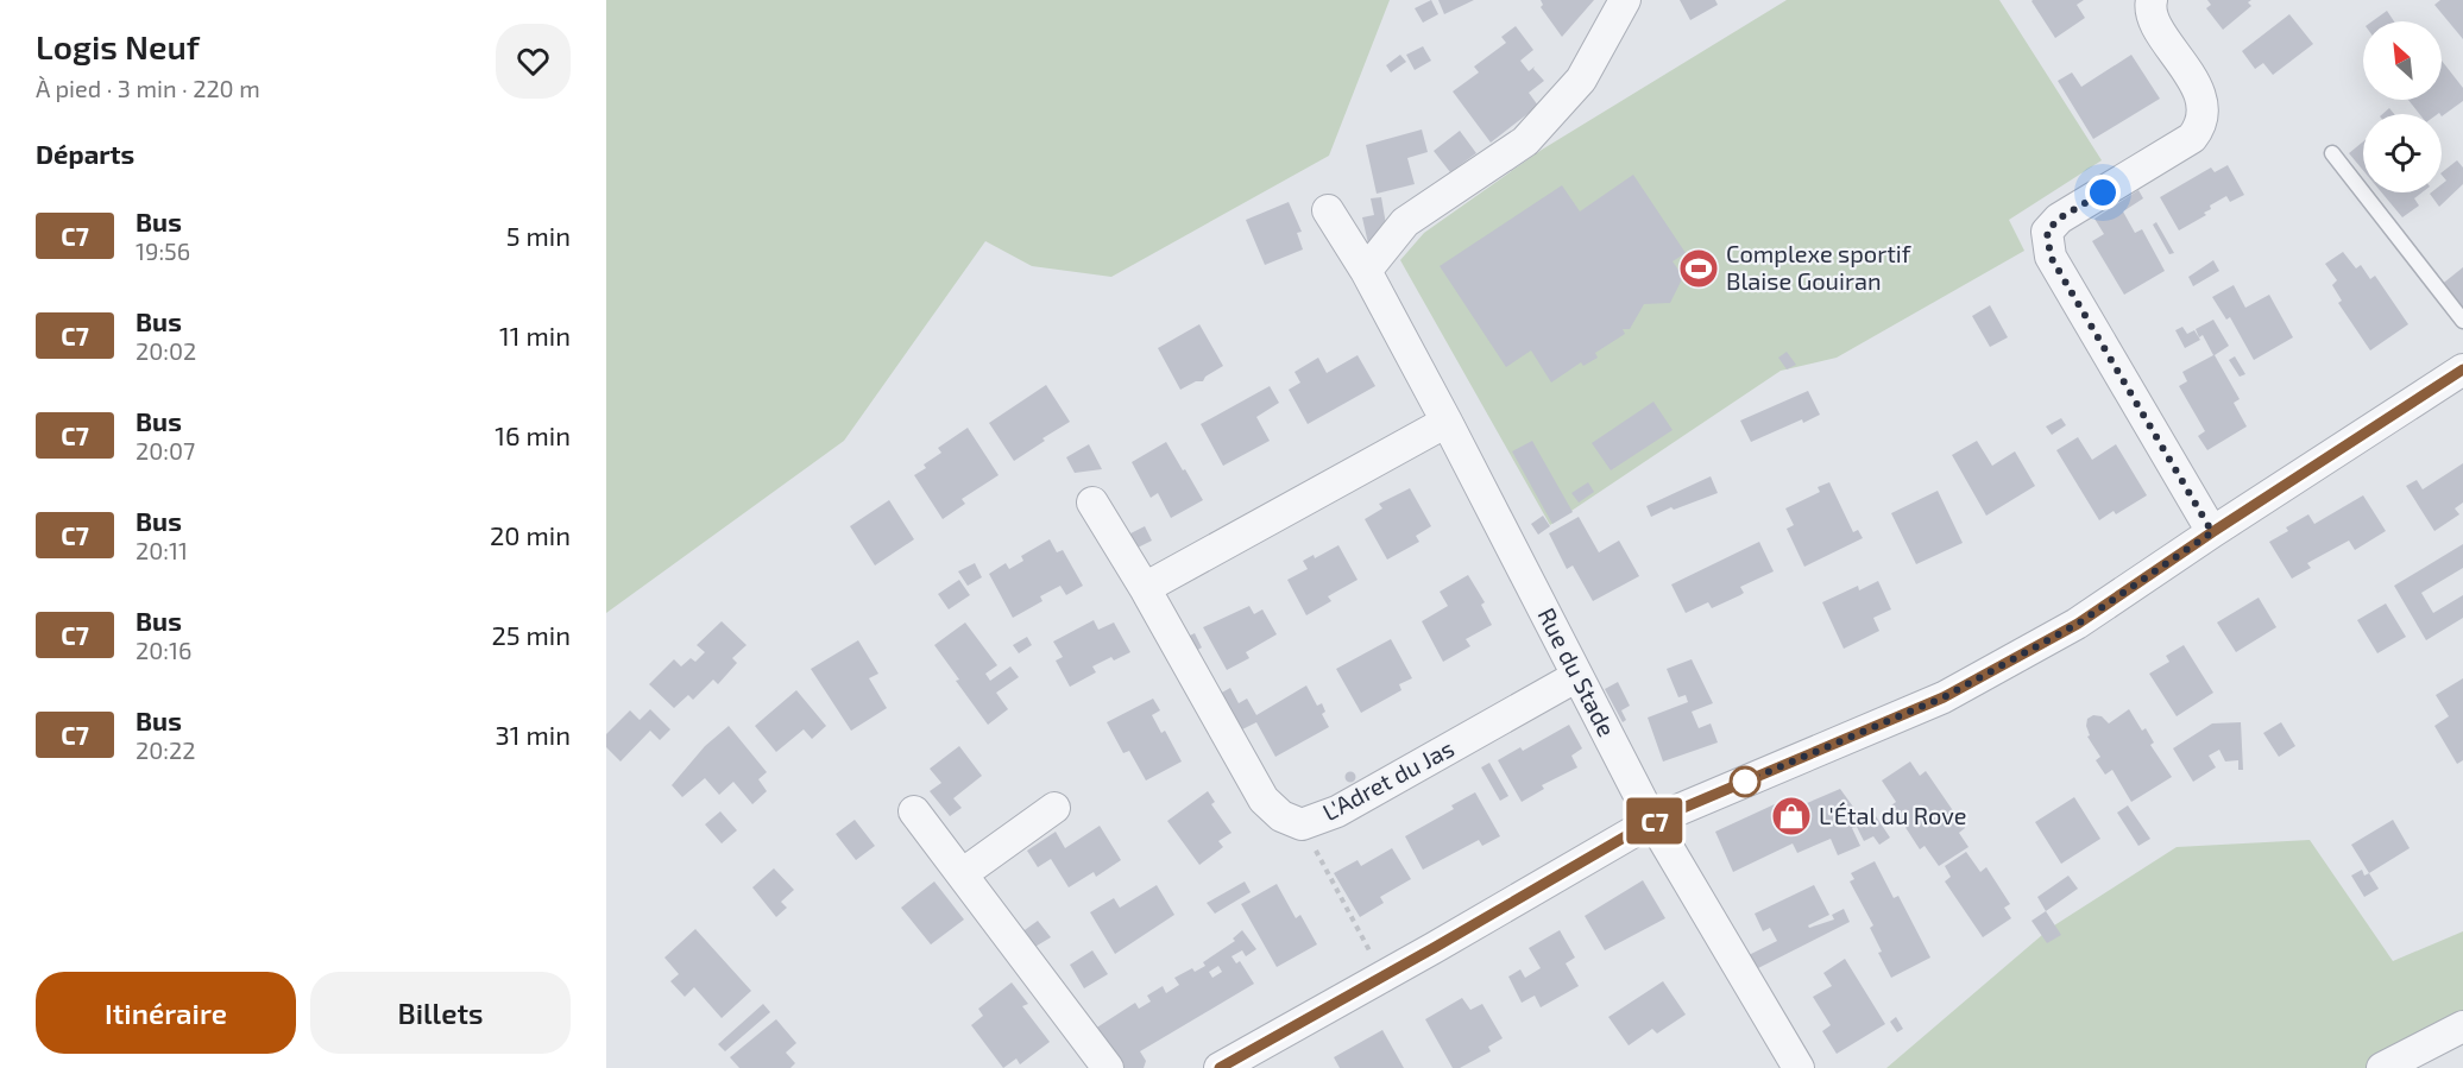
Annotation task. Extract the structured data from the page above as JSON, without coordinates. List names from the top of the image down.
{
  "streets": {
    "street": ["Rue du Stade", "L'Adret du Jas"]
  },
  "crossings": [
    ["Rue du Stade", "L'Adret du Jas"]
  ],
  "places": {
    "sports": ["Complexe sportif Blaise Gouiran"],
    "shop": ["L'Étal du Rove"]
  },
  "lines": ["bus line C7"],
  "north": "top left",
  "page": {
    "heading": [
      ["Logis Neuf", "À pied · 3 min · 220 m"],
      "Départs"
    ],
    "on_map": "C7",
    "list": [
      {
        "mark": "C7",
        "name": "Bus",
        "note": "19:56",
        "value": "5 min"
      },
      {
        "mark": "C7",
        "name": "Bus",
        "note": "20:02",
        "value": "11 min"
      },
      {
        "mark": "C7",
        "name": "Bus",
        "note": "20:07",
        "value": "16 min"
      },
      {
        "mark": "C7",
        "name": "Bus",
        "note": "20:11",
        "value": "20 min"
      },
      {
        "mark": "C7",
        "name": "Bus",
        "note": "20:16",
        "value": "25 min"
      },
      {
        "mark": "C7",
        "name": "Bus",
        "note": "20:22",
        "value": "31 min"
      }
    ],
    "buttons": ["Itinéraire", "Billets"]
  }
}
